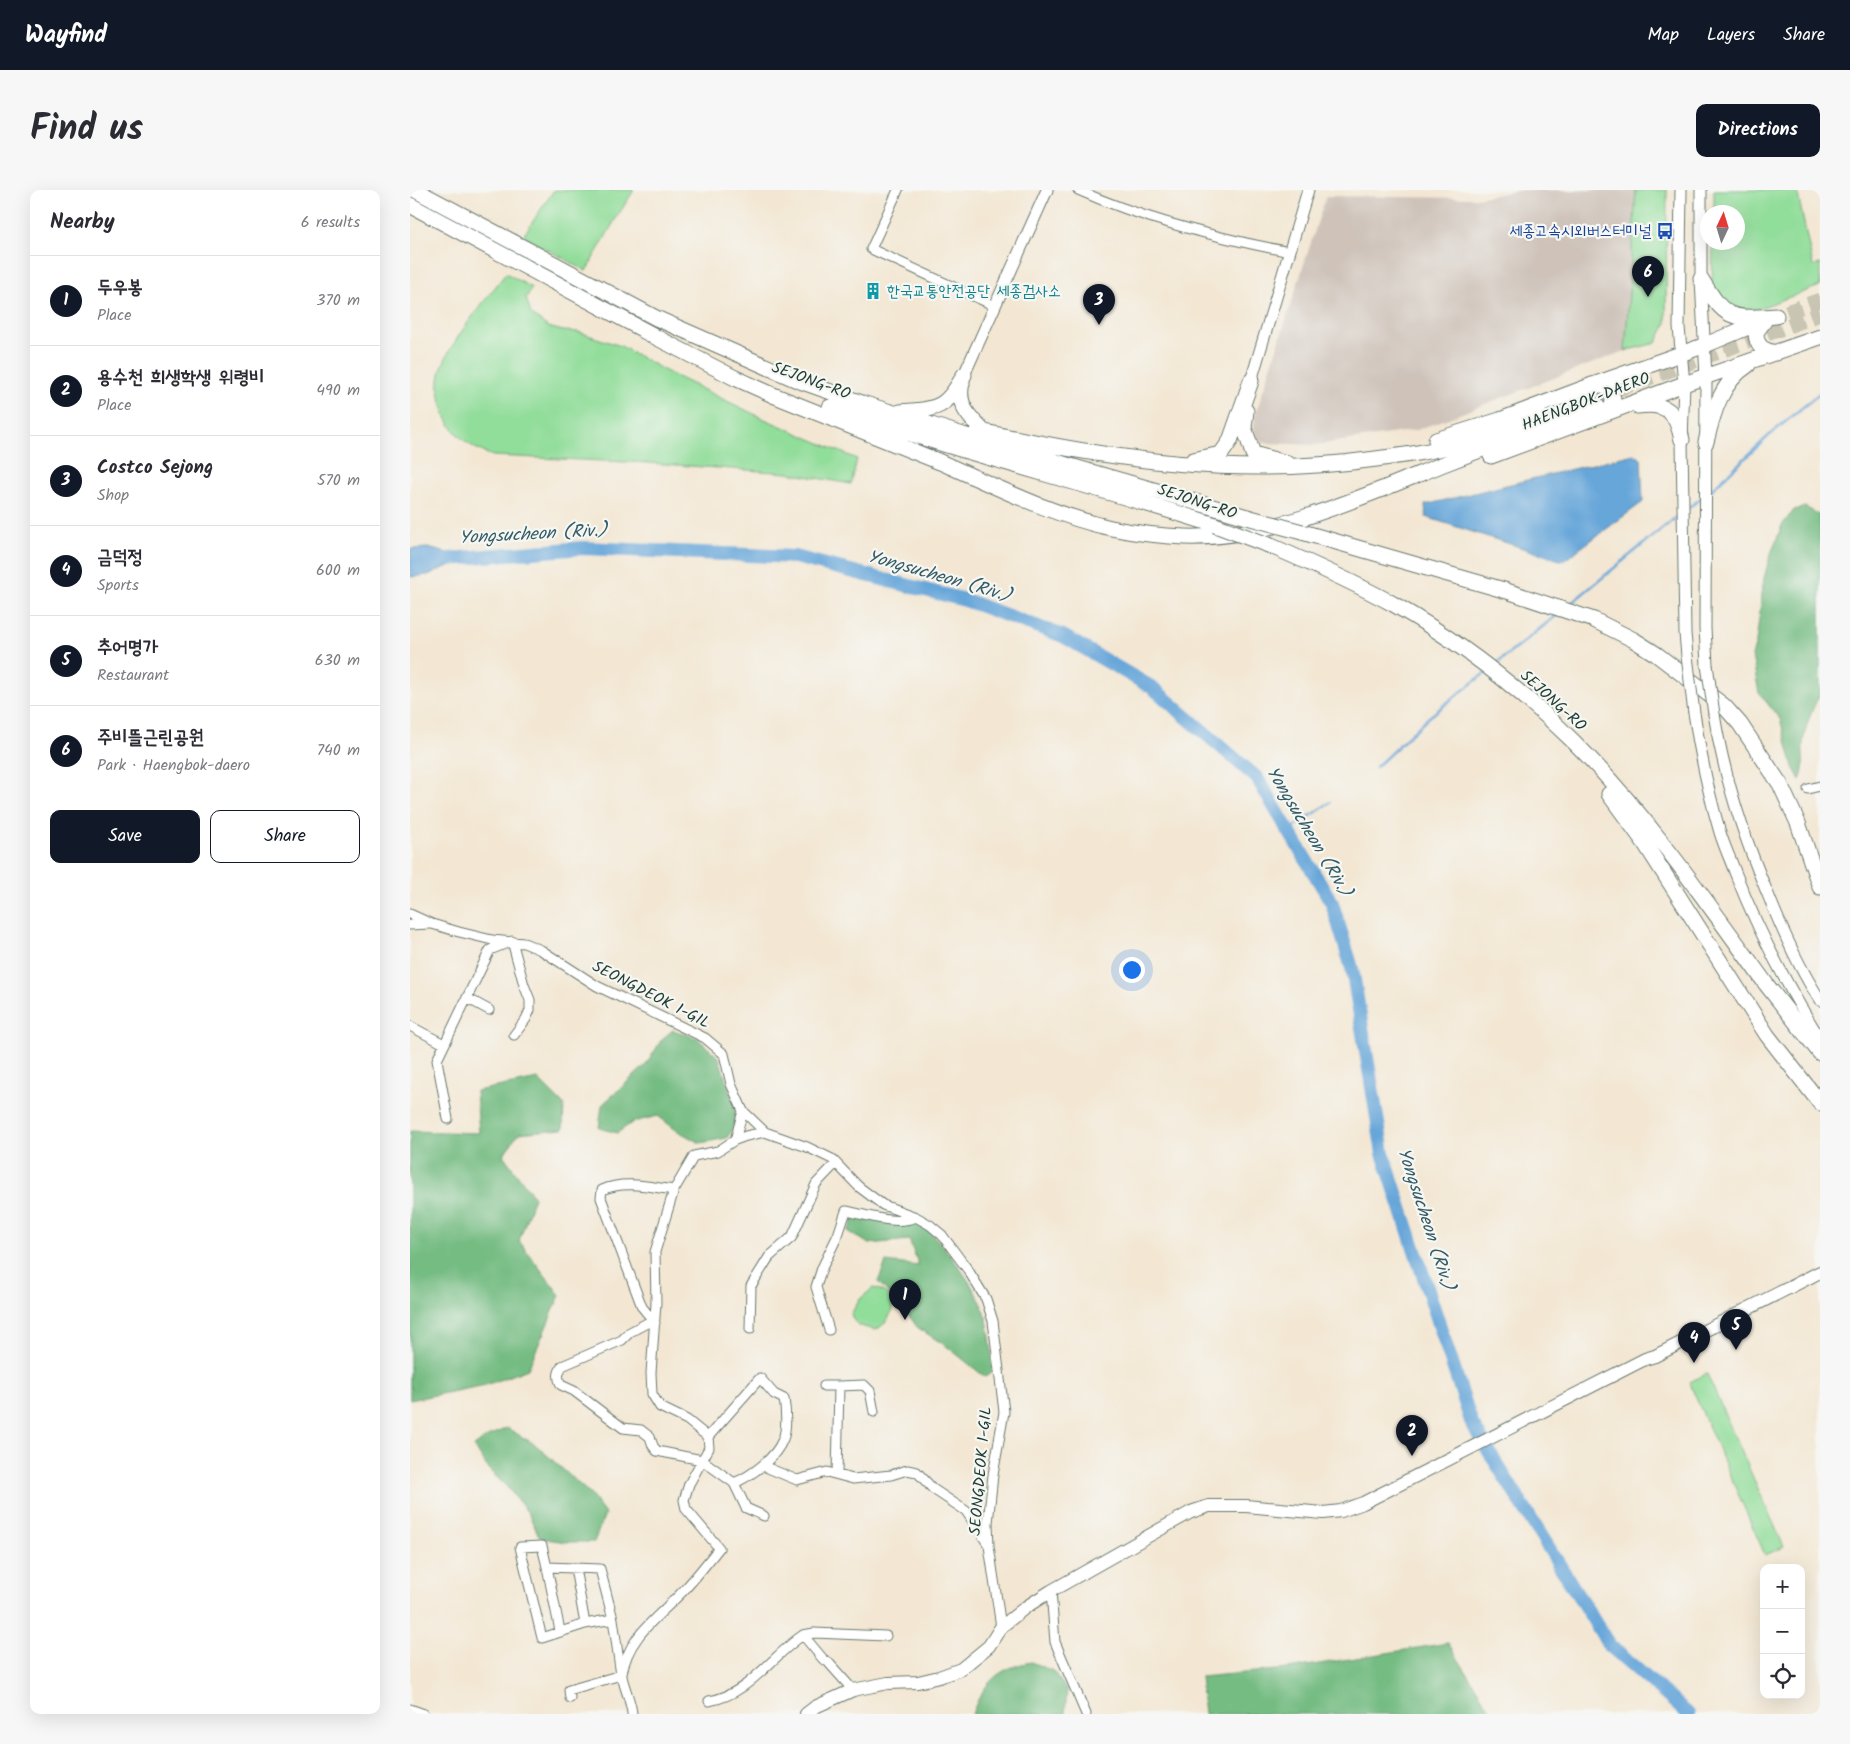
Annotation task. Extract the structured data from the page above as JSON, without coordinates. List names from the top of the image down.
{
  "streets": {
    "highway": ["SEJONG-RO", "HAENGBOK-DAERO"],
    "street": ["SEONGDEOK 1-GIL"]
  },
  "water": ["Yongsucheon (Riv.)"],
  "places": {
    "bus stop": ["세종고속시외버스터미널"],
    "building": ["한국교통안전공단 세종검사소"]
  },
  "north": "top",
  "page": {
    "header": "Wayfind",
    "nav": ["Map", "Layers", "Share"],
    "title": "Find us",
    "buttons": [
      "Directions",
      ["Save", "Share"]
    ],
    "heading": ["Nearby", "6 results"],
    "list": [
      {
        "mark": "1",
        "name": "두우봉",
        "note": "Place",
        "value": "370 m"
      },
      {
        "mark": "2",
        "name": "용수천 희생학생 위령비",
        "note": "Place",
        "value": "490 m"
      },
      {
        "mark": "3",
        "name": "Costco Sejong",
        "note": "Shop",
        "value": "570 m"
      },
      {
        "mark": "4",
        "name": "금덕정",
        "note": "Sports",
        "value": "600 m"
      },
      {
        "mark": "5",
        "name": "추어명가",
        "note": "Restaurant",
        "value": "630 m"
      },
      {
        "mark": "6",
        "name": "주비뜰근린공원",
        "note": "Park · Haengbok-daero",
        "value": "740 m"
      }
    ],
    "pins": [
      "6",
      "3",
      "1",
      "5",
      "4",
      "2"
    ],
    "map_buttons": ["+", "−"]
  }
}
